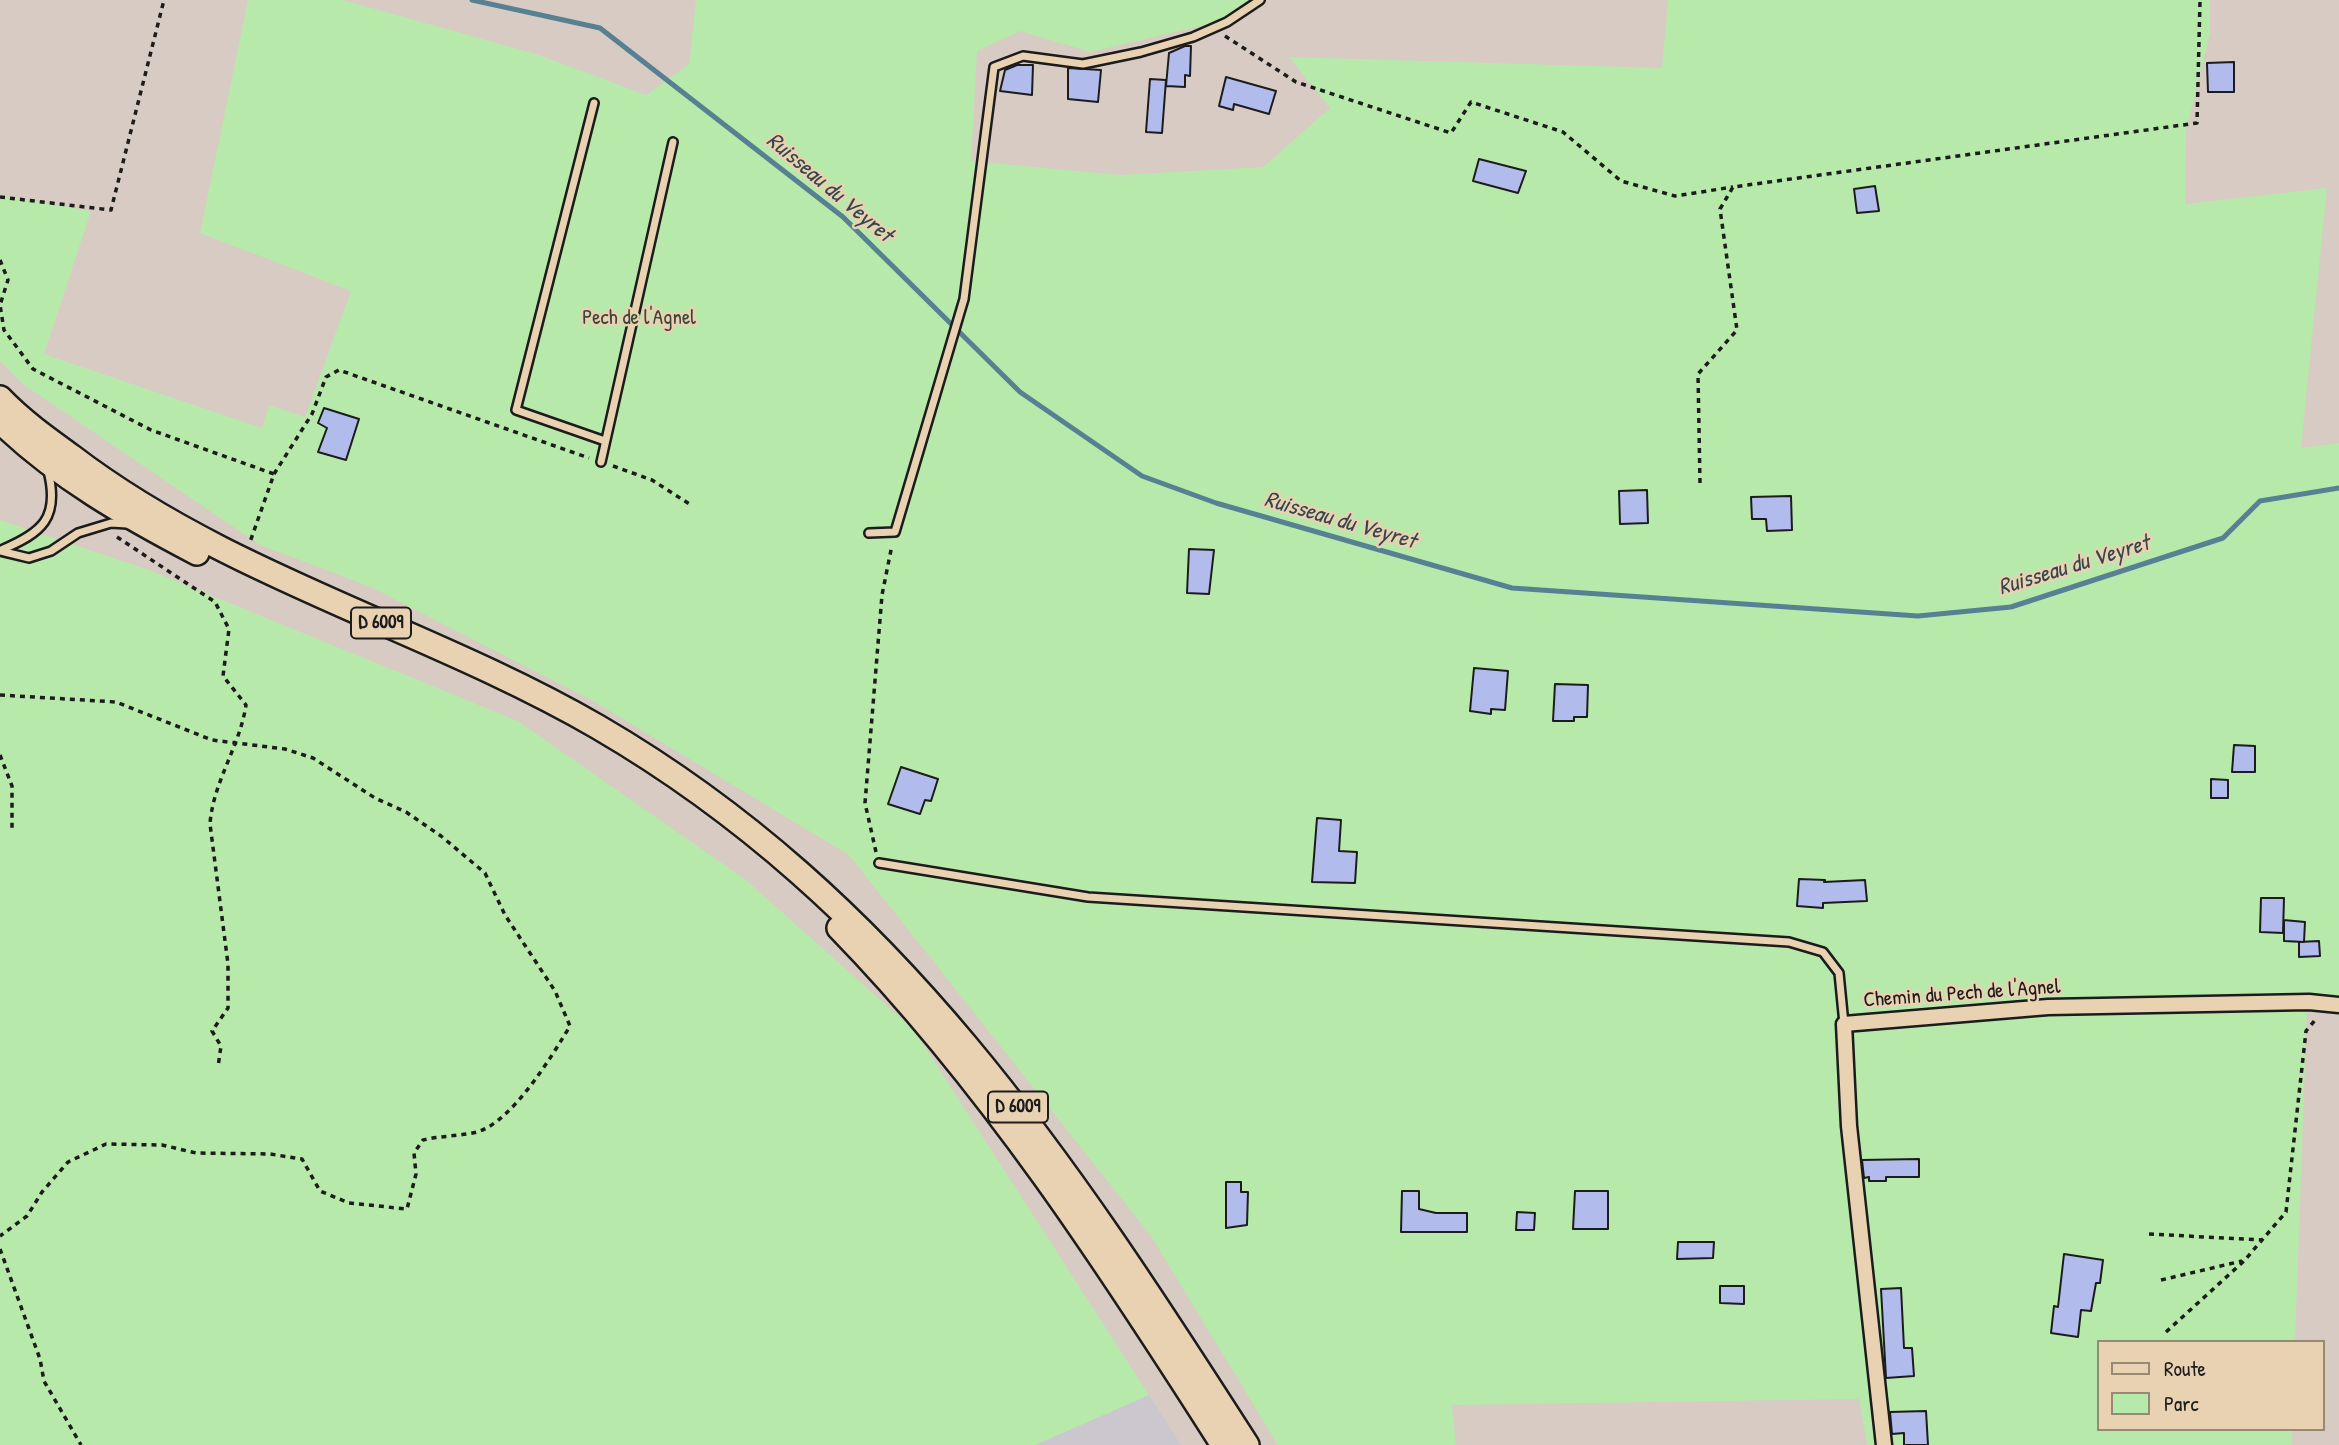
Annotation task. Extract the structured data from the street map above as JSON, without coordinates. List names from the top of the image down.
{
  "streets": {
    "main road": ["D 6009"],
    "street": ["Chemin du Pech de l'Agnel"]
  },
  "water": ["Ruisseau du Veyret"],
  "parks": ["Pech de l'Agnel"],
  "legend": ["Route", "Parc"]
}
